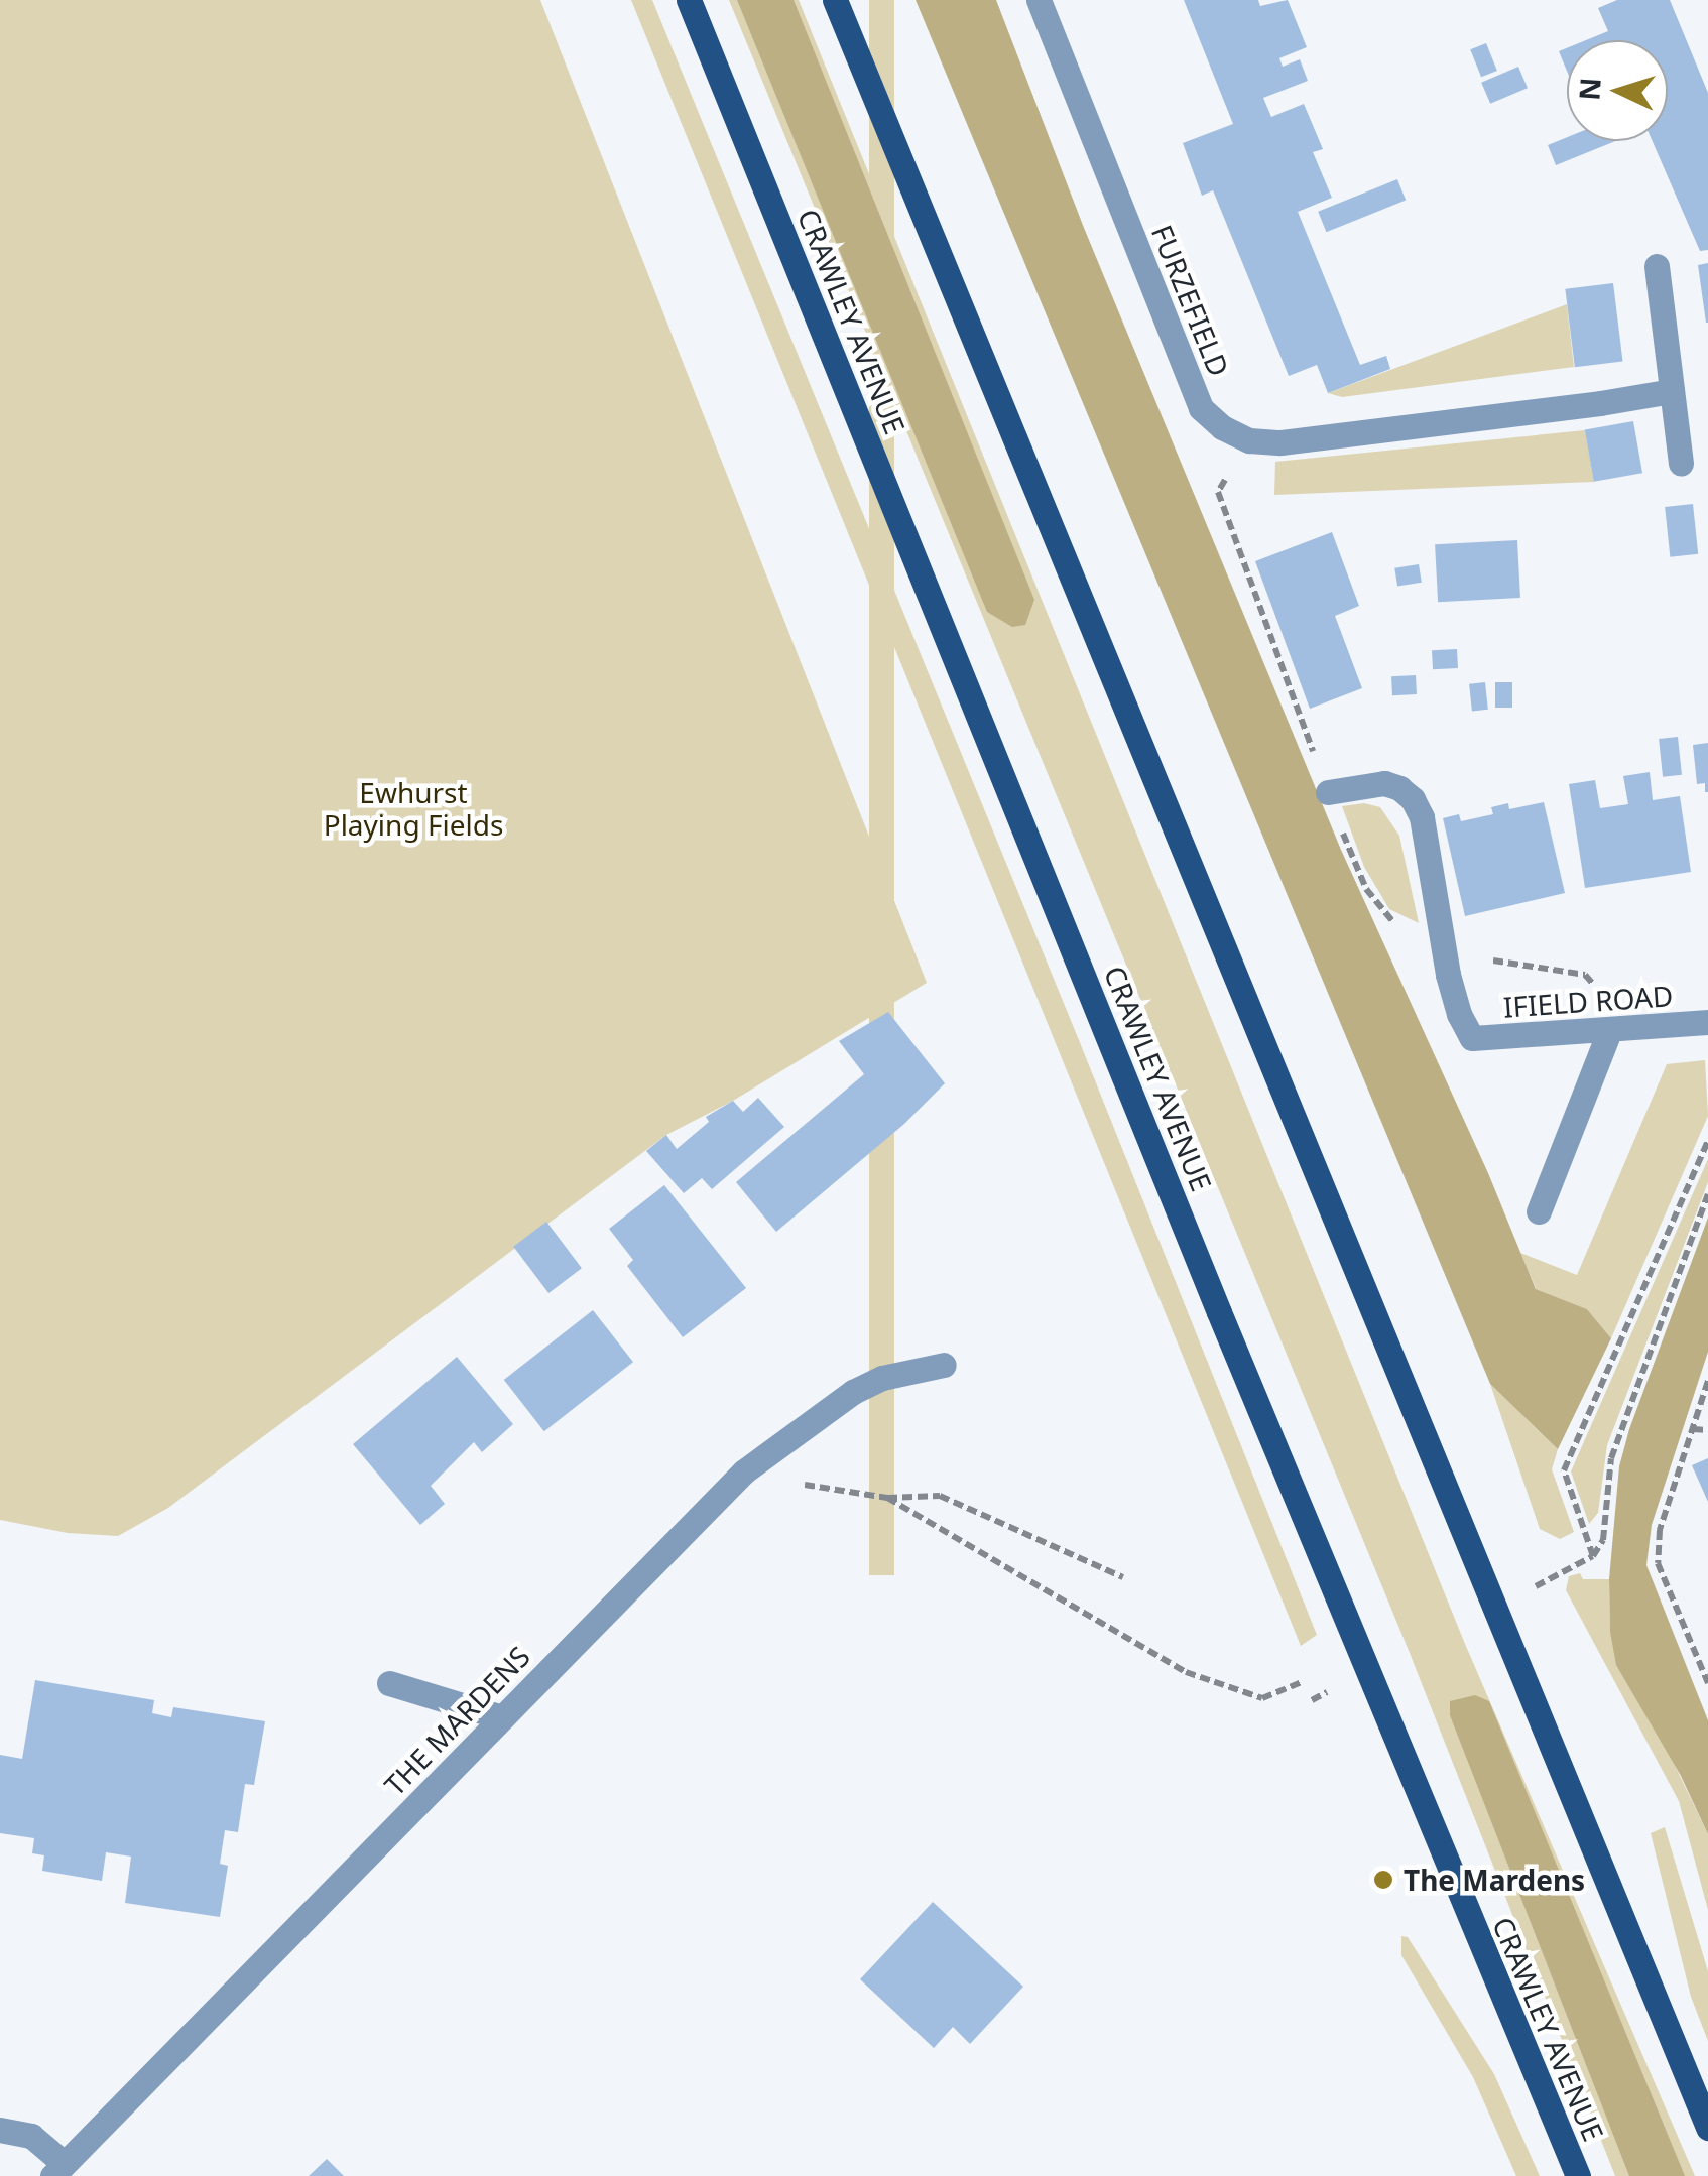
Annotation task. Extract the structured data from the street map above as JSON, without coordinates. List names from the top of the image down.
{
  "streets": {
    "main road": ["CRAWLEY AVENUE"],
    "street": ["FURZEFIELD", "IFIELD ROAD", "THE MARDENS"]
  },
  "parks": ["Ewhurst Playing Fields"],
  "places": ["The Mardens"],
  "north": "left"
}
